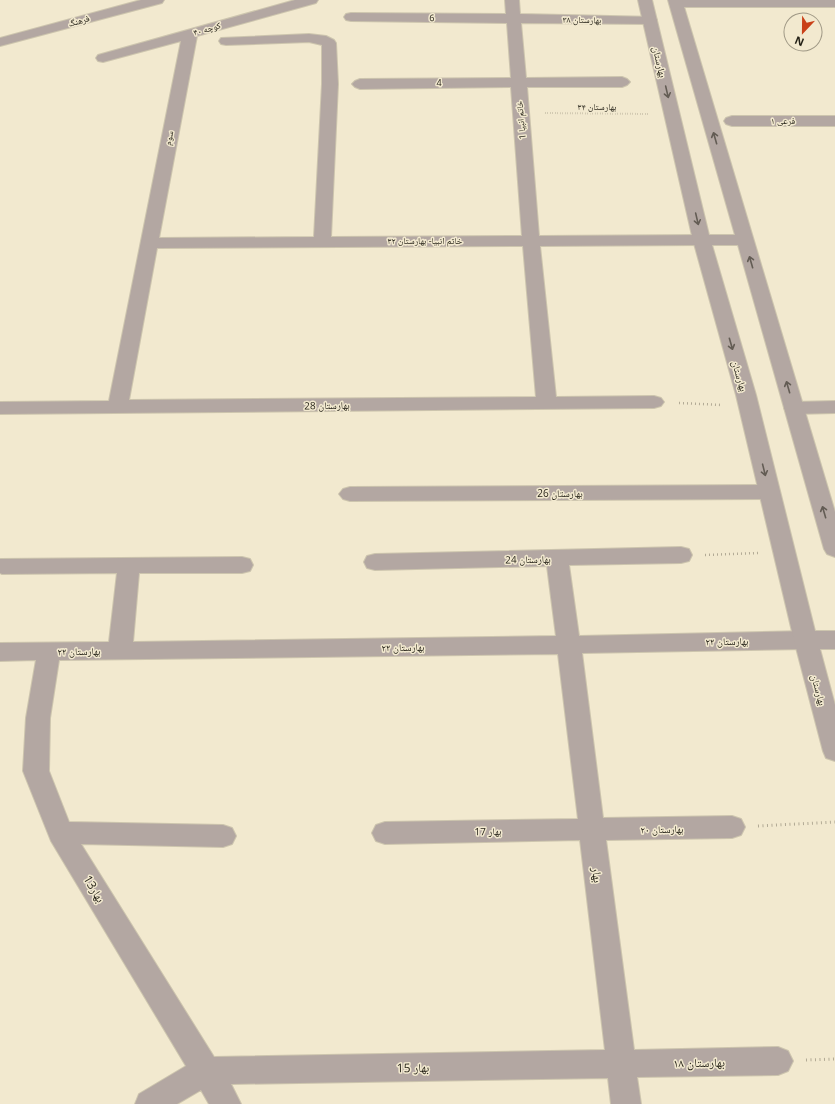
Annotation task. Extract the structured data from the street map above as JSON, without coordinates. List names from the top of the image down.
{
  "streets": {
    "street": [
      "6",
      "بهارستان ۳۸",
      "فرهنگ",
      "کوچه ۴۰",
      "بهارستان",
      "4",
      "خاتم انبیا 1",
      "فرعی ۱",
      "سوم",
      "خاتم انبیا- بهارستان ۳۲",
      "بهارستان 28",
      "بهارستان 26",
      "بهارستان 24",
      "بهارستان ۲۲",
      "بهارستان ۲۰",
      "بهار 17",
      "بهار",
      "بهار13",
      "بهارستان ۱۸",
      "بهار 15"
    ],
    "path": ["بهارستان ۳۴"]
  },
  "crossings": [
    ["6", "بهارستان ۳۸"],
    ["6", "خاتم انبیا 1"],
    ["بهارستان ۳۸", "بهارستان"],
    ["بهارستان ۳۸", "خاتم انبیا 1"],
    ["کوچه ۴۰", "سوم"],
    ["بهارستان", "بهارستان ۳۴"],
    ["بهارستان", "خاتم انبیا- بهارستان ۳۲"],
    ["بهارستان", "بهارستان 26"],
    ["بهارستان", "بهارستان ۲۲"],
    ["4", "خاتم انبیا 1"],
    ["بهارستان ۳۴", "خاتم انبیا 1"],
    ["خاتم انبیا 1", "خاتم انبیا- بهارستان ۳۲"],
    ["خاتم انبیا 1", "بهارستان 28"],
    ["سوم", "خاتم انبیا- بهارستان ۳۲"],
    ["سوم", "بهارستان 28"],
    ["بهارستان 24", "بهار"],
    ["بهارستان ۲۲", "بهار"],
    ["بهارستان ۲۲", "بهار13"],
    ["بهارستان ۲۰", "بهار 17"],
    ["بهارستان ۲۰", "بهار"],
    ["بهار 17", "بهار"],
    ["بهار", "بهارستان ۱۸"],
    ["بهار", "بهار 15"],
    ["بهار13", "بهار 15"],
    ["بهارستان ۱۸", "بهار 15"]
  ],
  "north": "bottom"
}
